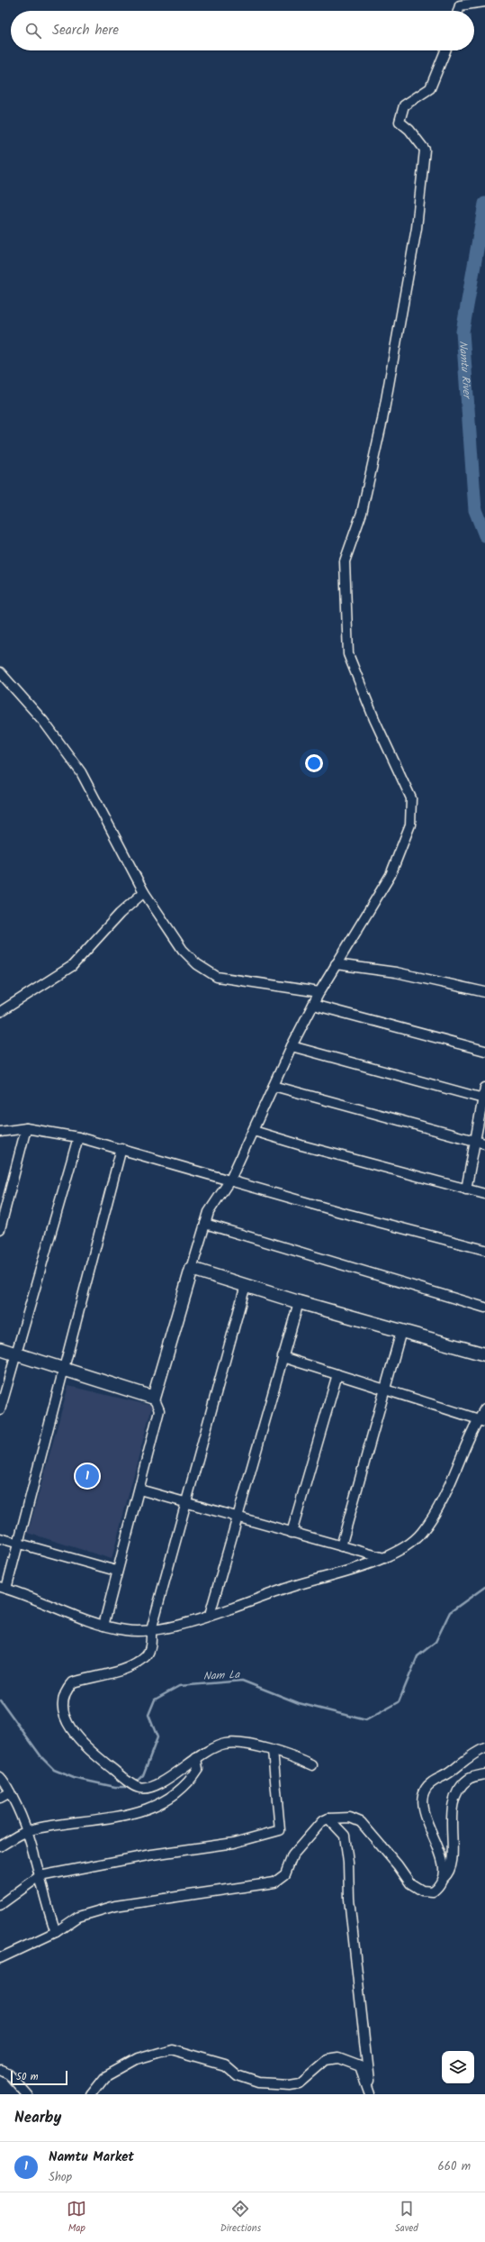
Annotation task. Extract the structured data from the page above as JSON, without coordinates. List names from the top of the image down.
{
  "water": ["Namtu River", "Nam La"],
  "scale_bar": "50 m",
  "page": {
    "search": "Search here",
    "pins": "1",
    "scale": "50 m",
    "heading": "Nearby",
    "list": [
      {
        "mark": "1",
        "name": "Namtu Market",
        "note": "Shop",
        "value": "660 m"
      }
    ],
    "nav": ["Map", "Directions", "Saved"]
  }
}
